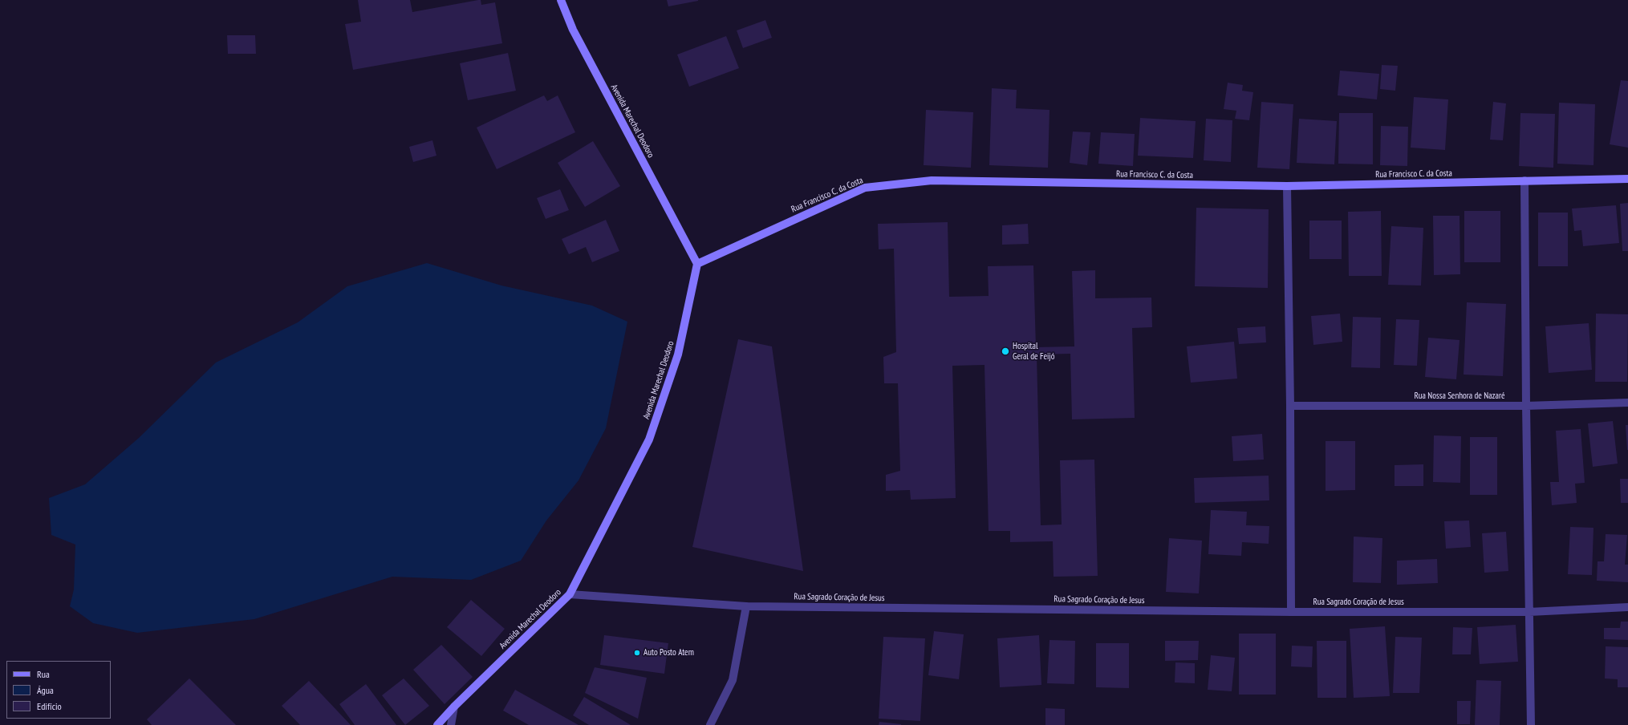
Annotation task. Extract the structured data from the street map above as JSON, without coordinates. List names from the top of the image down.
{
  "streets": {
    "street": [
      "Avenida Marechal Deodoro",
      "Rua Francisco C. da Costa",
      "Rua Nossa Senhora de Nazaré",
      "Rua Sagrado Coração de Jesus"
    ]
  },
  "crossings": [
    ["Avenida Marechal Deodoro", "Rua Francisco C. da Costa"],
    ["Avenida Marechal Deodoro", "Rua Sagrado Coração de Jesus"]
  ],
  "places": ["Hospital Geral de Feijó", "Auto Posto Atem"],
  "legend": ["Rua", "Água", "Edifício"]
}
